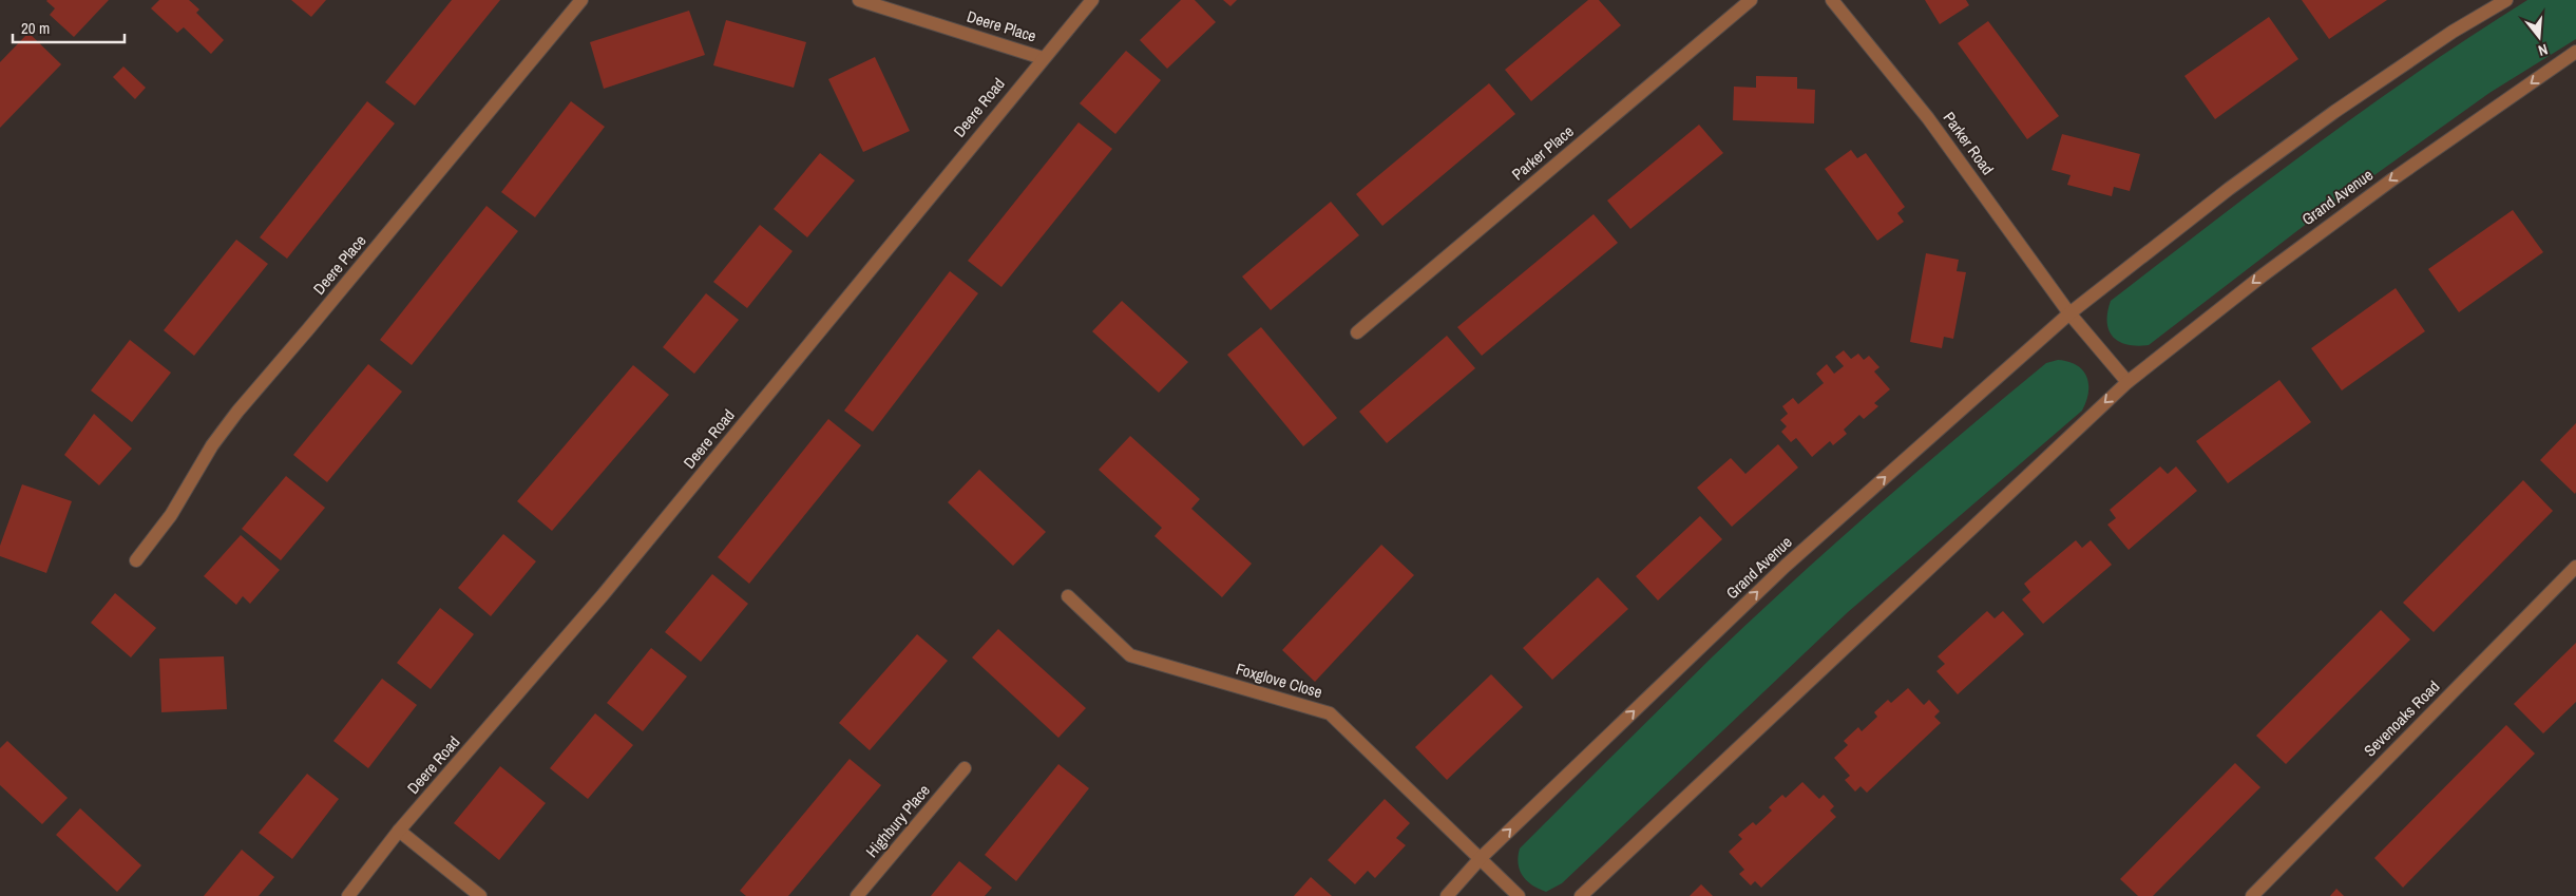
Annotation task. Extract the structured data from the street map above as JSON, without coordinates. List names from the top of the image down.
{
  "streets": {
    "street": [
      "Deere Place",
      "Deere Road",
      "Parker Road",
      "Parker Place",
      "Grand Avenue",
      "Foxglove Close",
      "Sevenoaks Road",
      "Highbury Place"
    ]
  },
  "crossings": [
    ["Deere Place", "Deere Road"],
    ["Parker Road", "Grand Avenue"],
    ["Grand Avenue", "Foxglove Close"]
  ],
  "scale_bar": "20 m",
  "north": "bottom"
}
